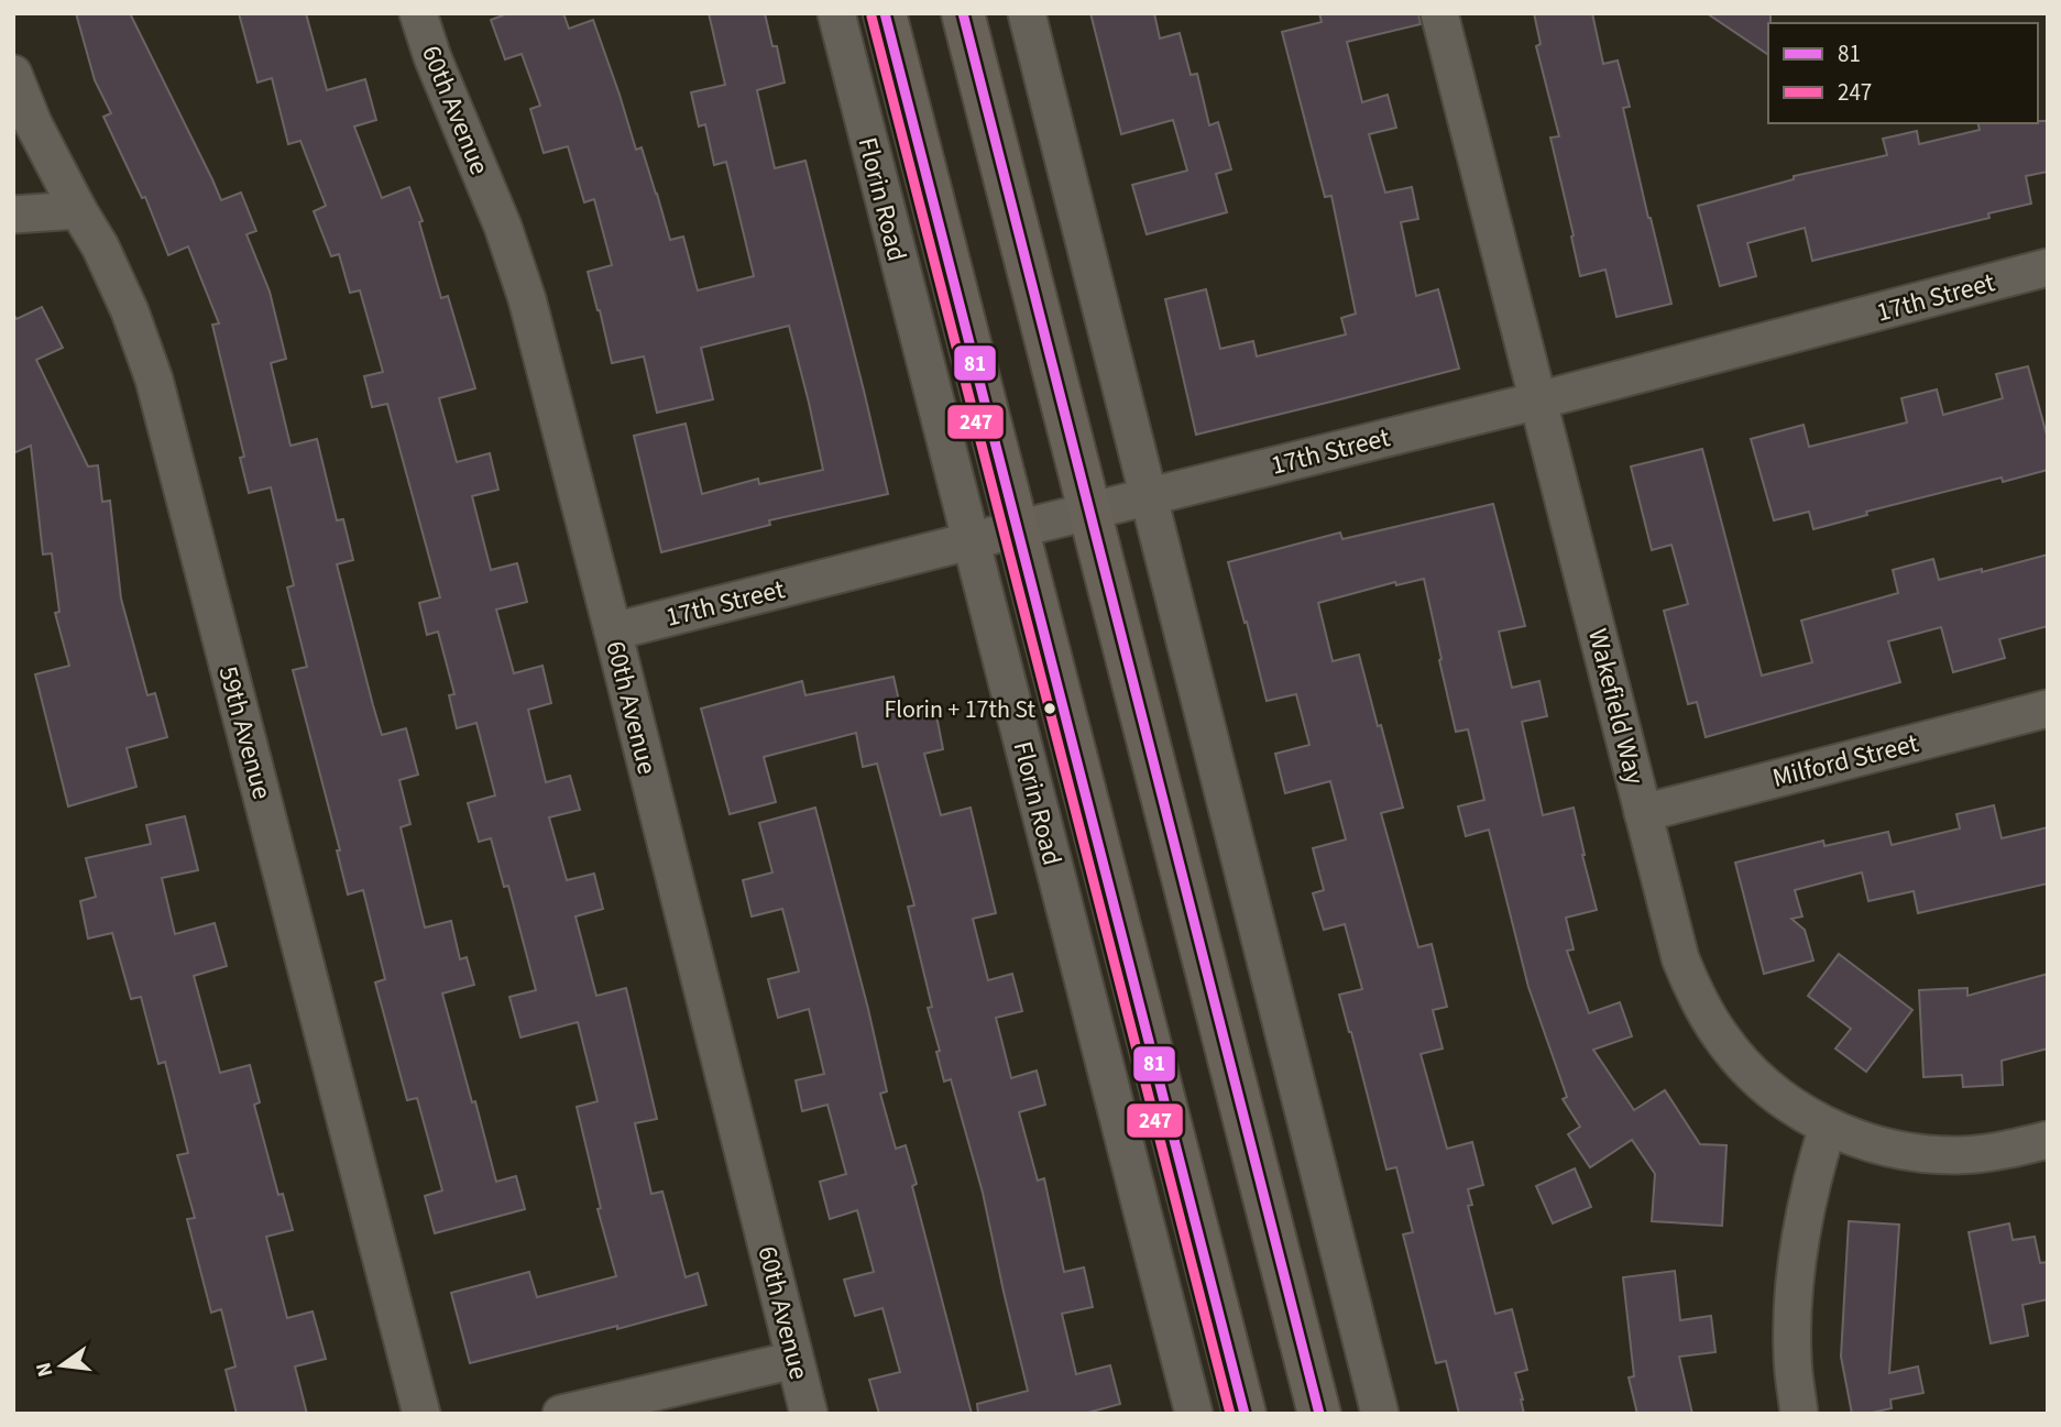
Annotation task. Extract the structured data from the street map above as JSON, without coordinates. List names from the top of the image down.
{
  "streets": {
    "main road": ["Florin Road"],
    "street": [
      "60th Avenue",
      "17th Street",
      "Wakefield Way",
      "59th Avenue",
      "Milford Street"
    ]
  },
  "crossings": [
    ["60th Avenue", "17th Street"],
    ["Florin Road", "17th Street"],
    ["17th Street", "Wakefield Way"],
    ["Wakefield Way", "Milford Street"]
  ],
  "places": ["Florin + 17th St"],
  "lines": ["transit line 81", "transit line 247"],
  "legend": ["81", "247"],
  "north": "left"
}
